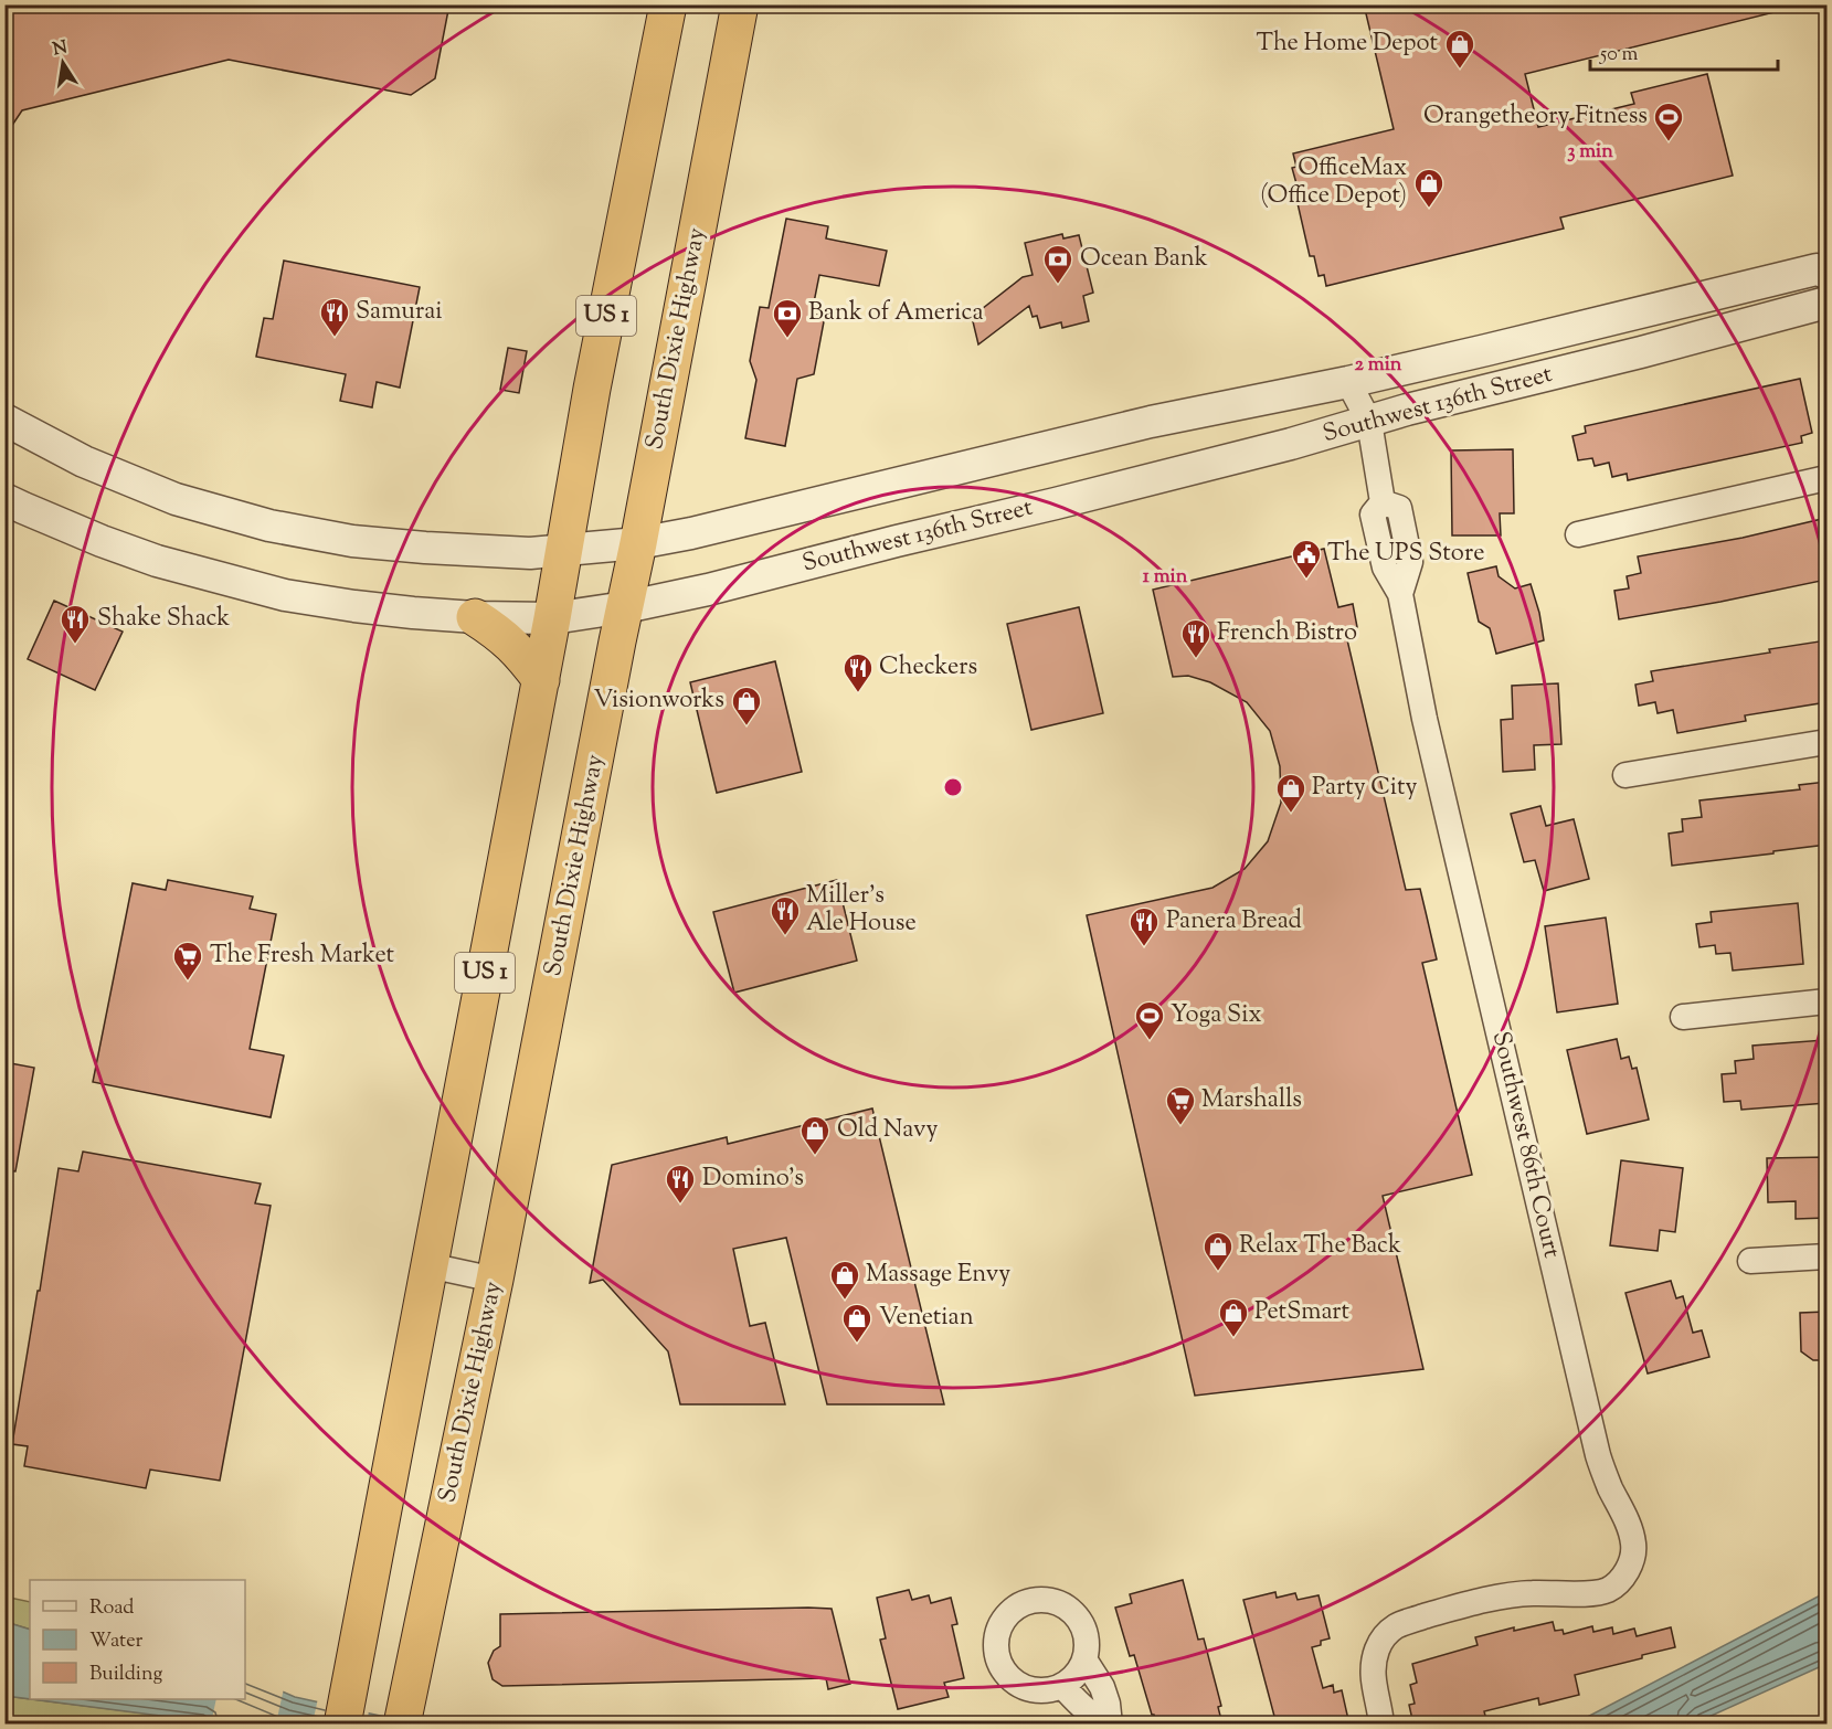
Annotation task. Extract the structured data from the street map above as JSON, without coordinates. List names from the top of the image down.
{
  "streets": {
    "highway": ["US 1", "South Dixie Highway"],
    "street": ["Southwest 136th Street", "Southwest 86th Court"]
  },
  "crossings": [
    ["US 1", "Southwest 136th Street"],
    ["South Dixie Highway", "Southwest 136th Street"],
    ["Southwest 136th Street", "Southwest 86th Court"]
  ],
  "places": {
    "shop": [
      "The Home Depot",
      "OfficeMax (Office Depot)",
      "Visionworks",
      "Party City",
      "Old Navy",
      "Relax The Back",
      "Massage Envy",
      "PetSmart",
      "Venetian"
    ],
    "sports": ["Orangetheory Fitness", "Yoga Six"],
    "bank": ["Ocean Bank", "Bank of America"],
    "restaurant": [
      "Samurai",
      "Shake Shack",
      "French Bistro",
      "Checkers",
      "Miller's Ale House",
      "Panera Bread",
      "Domino's"
    ],
    "public building": ["The UPS Store"],
    "supermarket": ["The Fresh Market", "Marshalls"]
  },
  "legend": ["Road", "Water", "Building"],
  "scale_bar": "50 m",
  "north": "top",
  "rings": ["3 min", "2 min", "1 min"]
}
